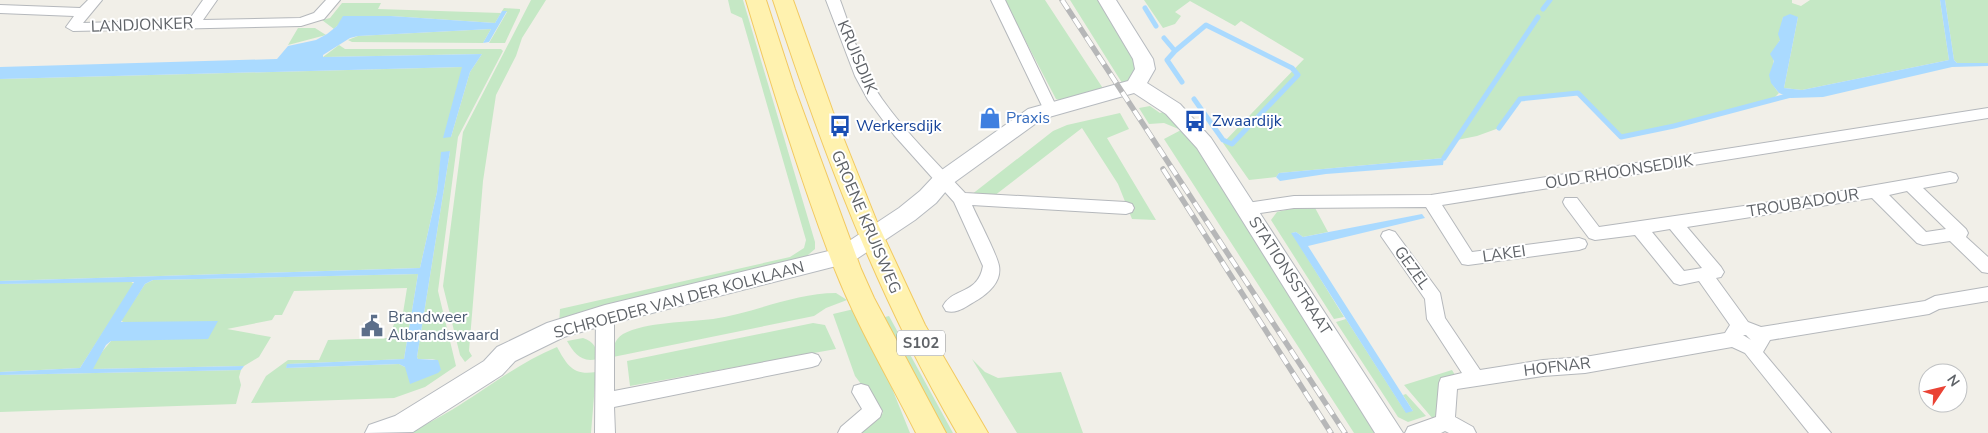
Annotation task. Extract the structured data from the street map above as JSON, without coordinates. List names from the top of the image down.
{
  "streets": {
    "main road": ["GROENE KRUISWEG", "S102"],
    "street": [
      "LANDJONKER",
      "KRUISDIJK",
      "OUD RHOONSEDIJK",
      "TROUBADOUR",
      "LAKEI",
      "GEZEL",
      "STATIONSSTRAAT",
      "SCHROEDER VAN DER KOLKLAAN",
      "HOFNAR"
    ]
  },
  "crossings": [
    ["OUD RHOONSEDIJK", "LAKEI"],
    ["OUD RHOONSEDIJK", "STATIONSSTRAAT"],
    ["GROENE KRUISWEG", "SCHROEDER VAN DER KOLKLAAN"],
    ["GEZEL", "HOFNAR"]
  ],
  "places": {
    "shop": ["Praxis"],
    "bus stop": ["Zwaardijk", "Werkersdijk"],
    "public building": ["Brandweer Albrandswaard"]
  },
  "north": "top right"
}
